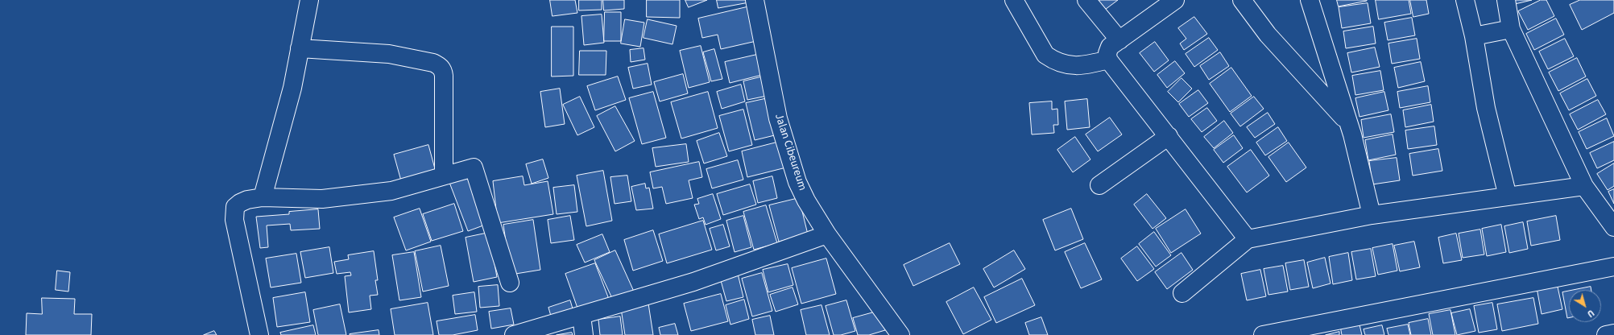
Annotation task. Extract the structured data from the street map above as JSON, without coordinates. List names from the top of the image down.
{
  "streets": {
    "street": ["Jalan Cibeureum"]
  },
  "north": "bottom right"
}
